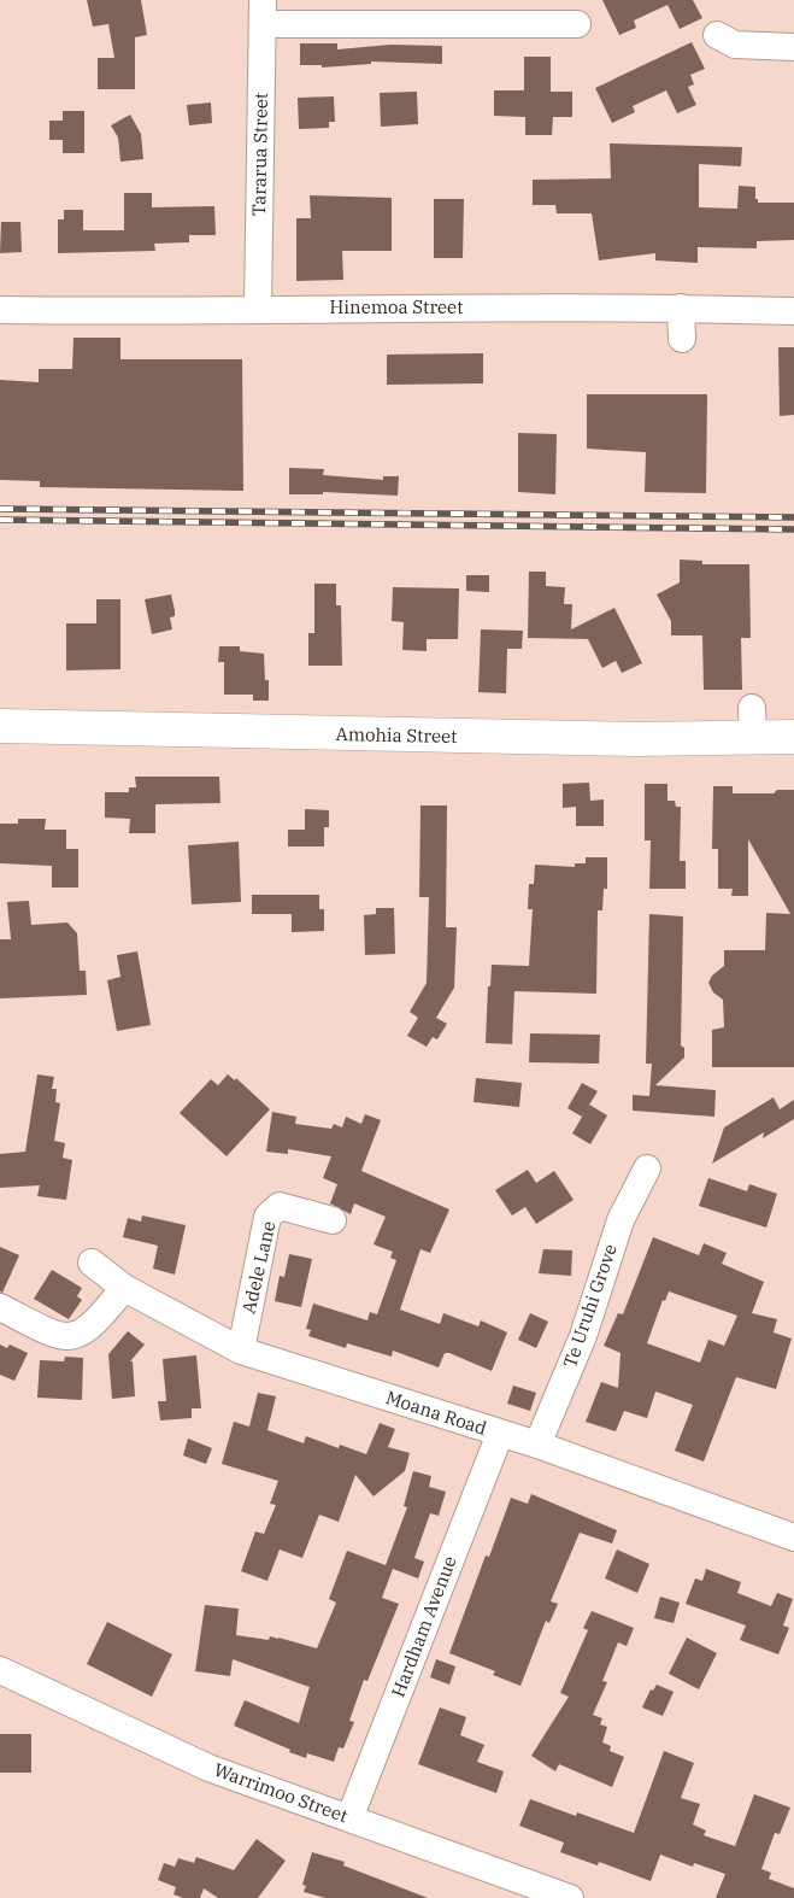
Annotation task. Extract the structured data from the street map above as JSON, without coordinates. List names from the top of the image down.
{
  "streets": {
    "main road": ["Amohia Street"],
    "street": [
      "Tararua Street",
      "Hinemoa Street",
      "Adele Lane",
      "Te Uruhi Grove",
      "Moana Road",
      "Hardham Avenue",
      "Warrimoo Street"
    ]
  },
  "crossings": [
    ["Tararua Street", "Hinemoa Street"],
    ["Adele Lane", "Moana Road"],
    ["Te Uruhi Grove", "Moana Road"],
    ["Moana Road", "Hardham Avenue"],
    ["Hardham Avenue", "Warrimoo Street"]
  ]
}
